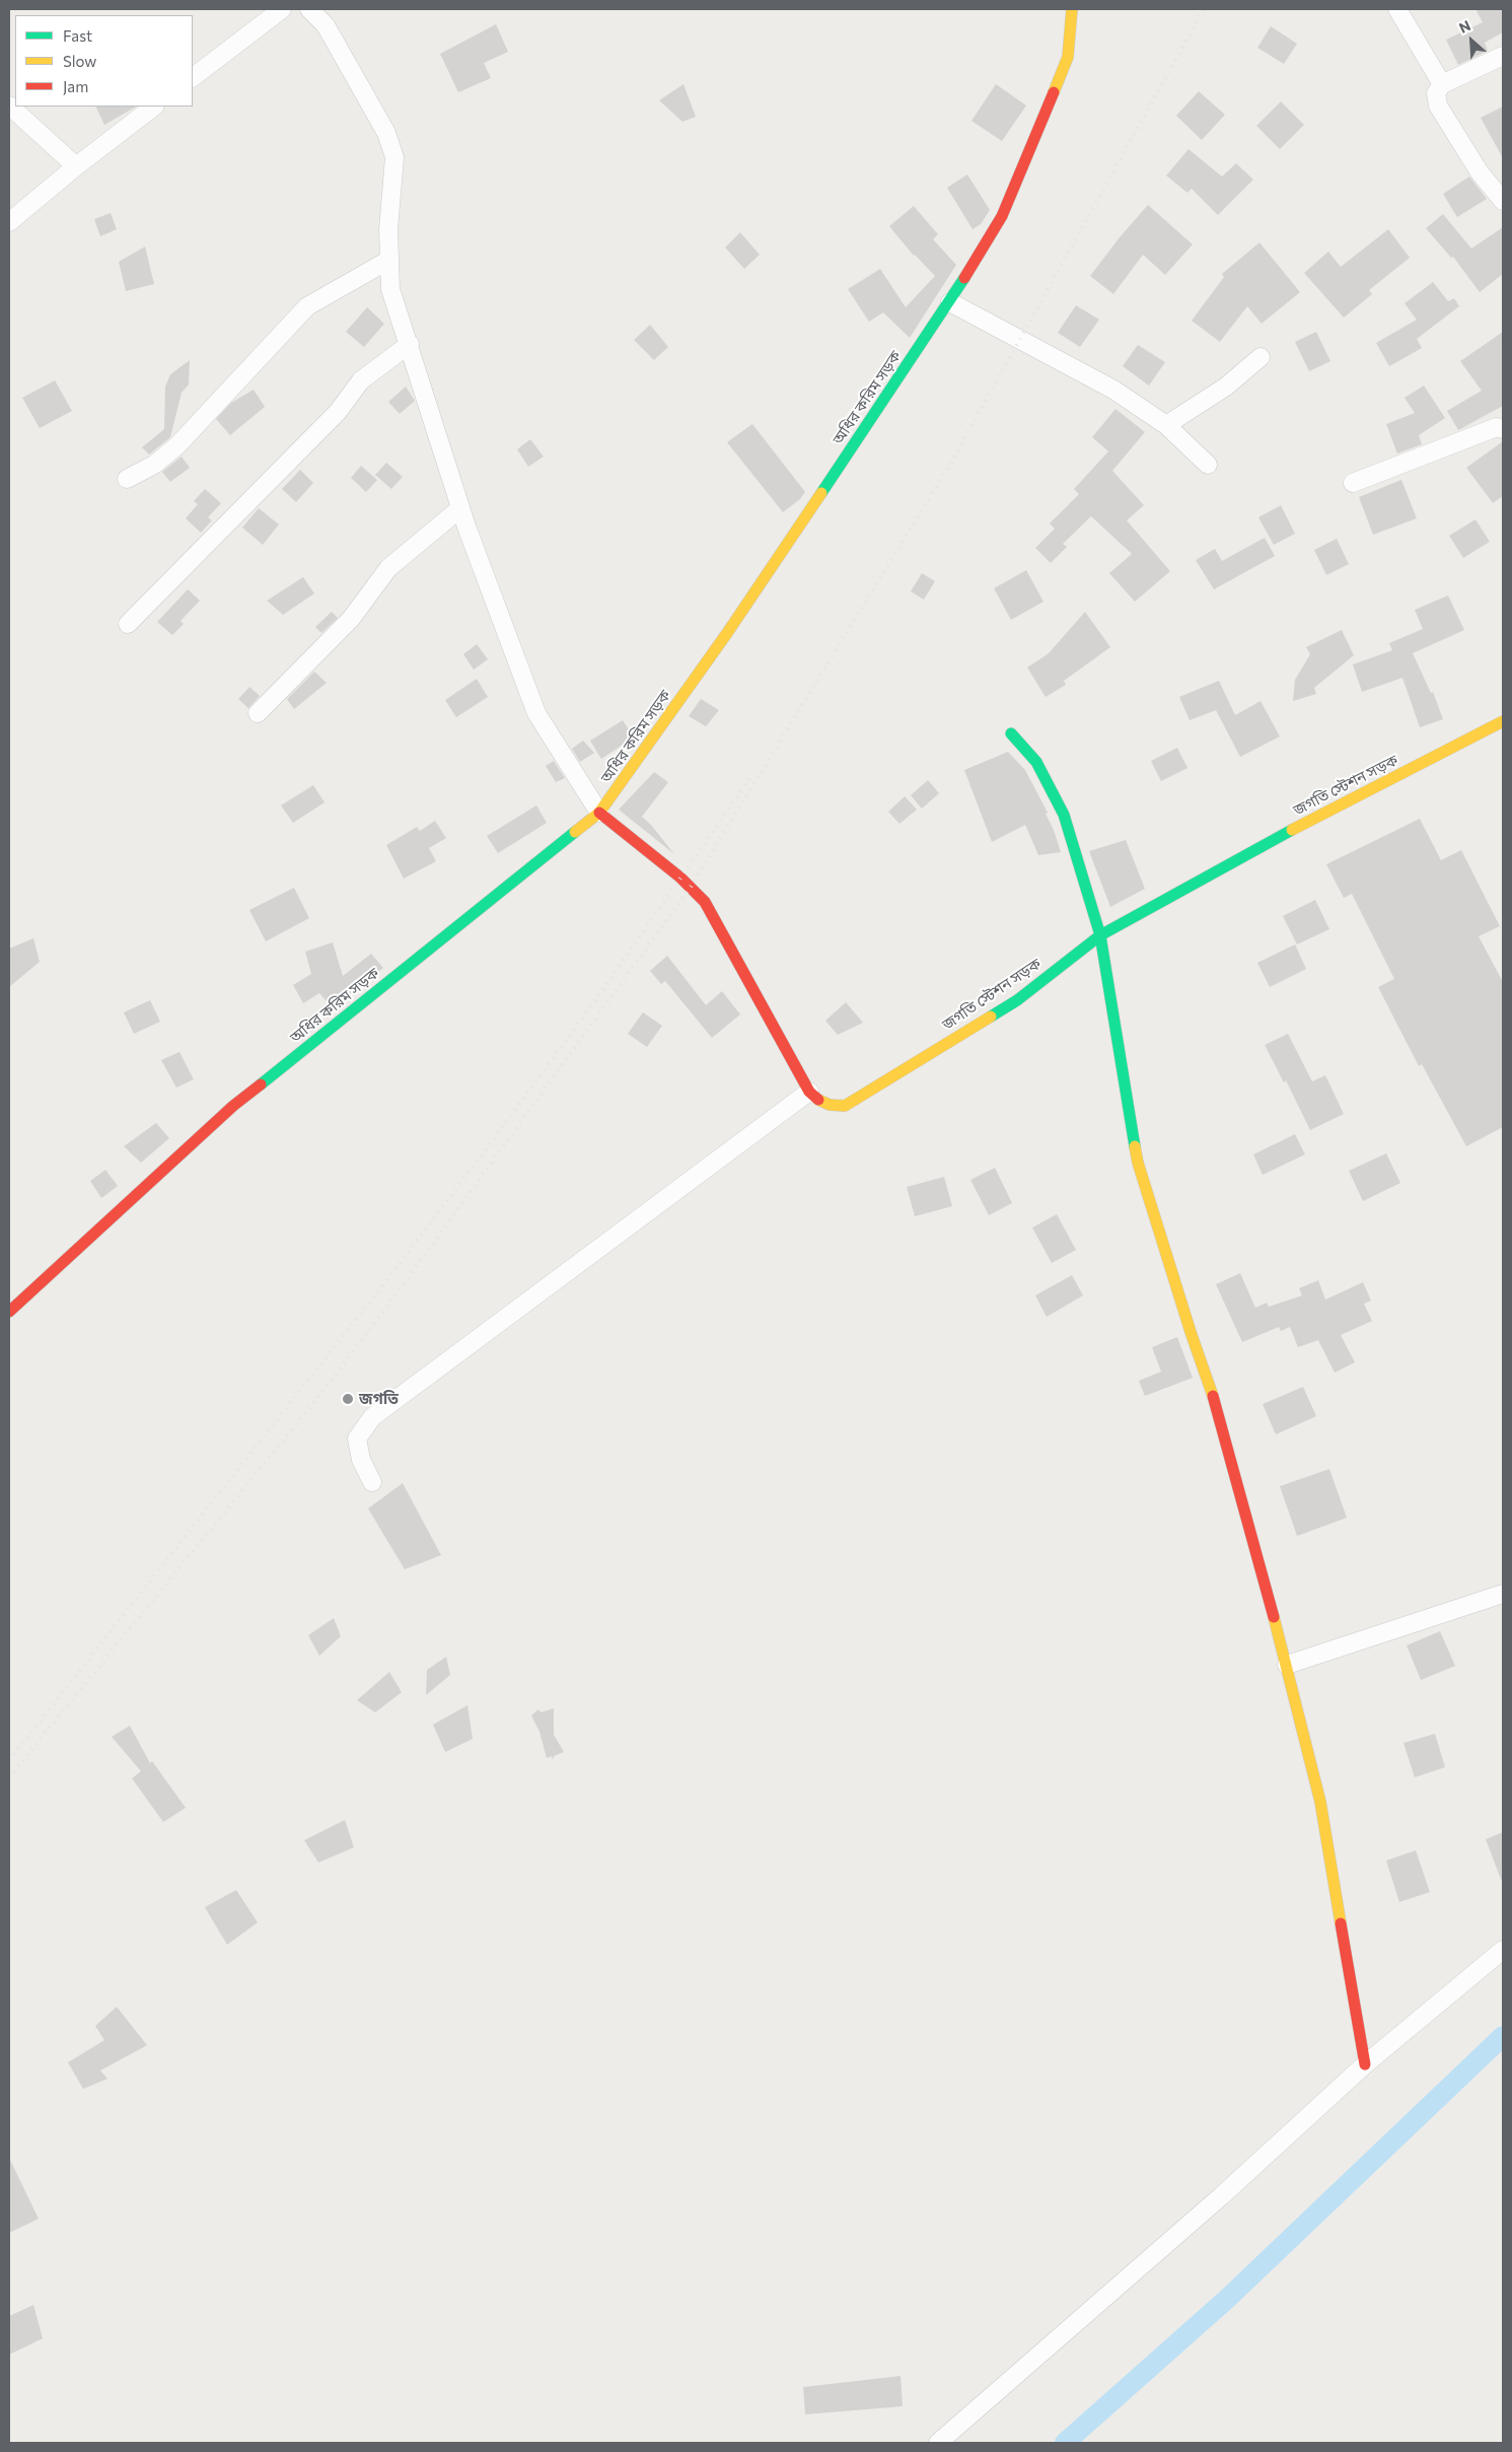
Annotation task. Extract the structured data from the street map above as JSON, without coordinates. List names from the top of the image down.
{
  "streets": {
    "street": ["অধির করিম সড়ক", "জগতি স্টেশন সড়ক"]
  },
  "crossings": [
    ["অধির করিম সড়ক", "জগতি স্টেশন সড়ক"]
  ],
  "places": ["জগতি"],
  "legend": ["Fast", "Slow", "Jam"],
  "north": "top left"
}
